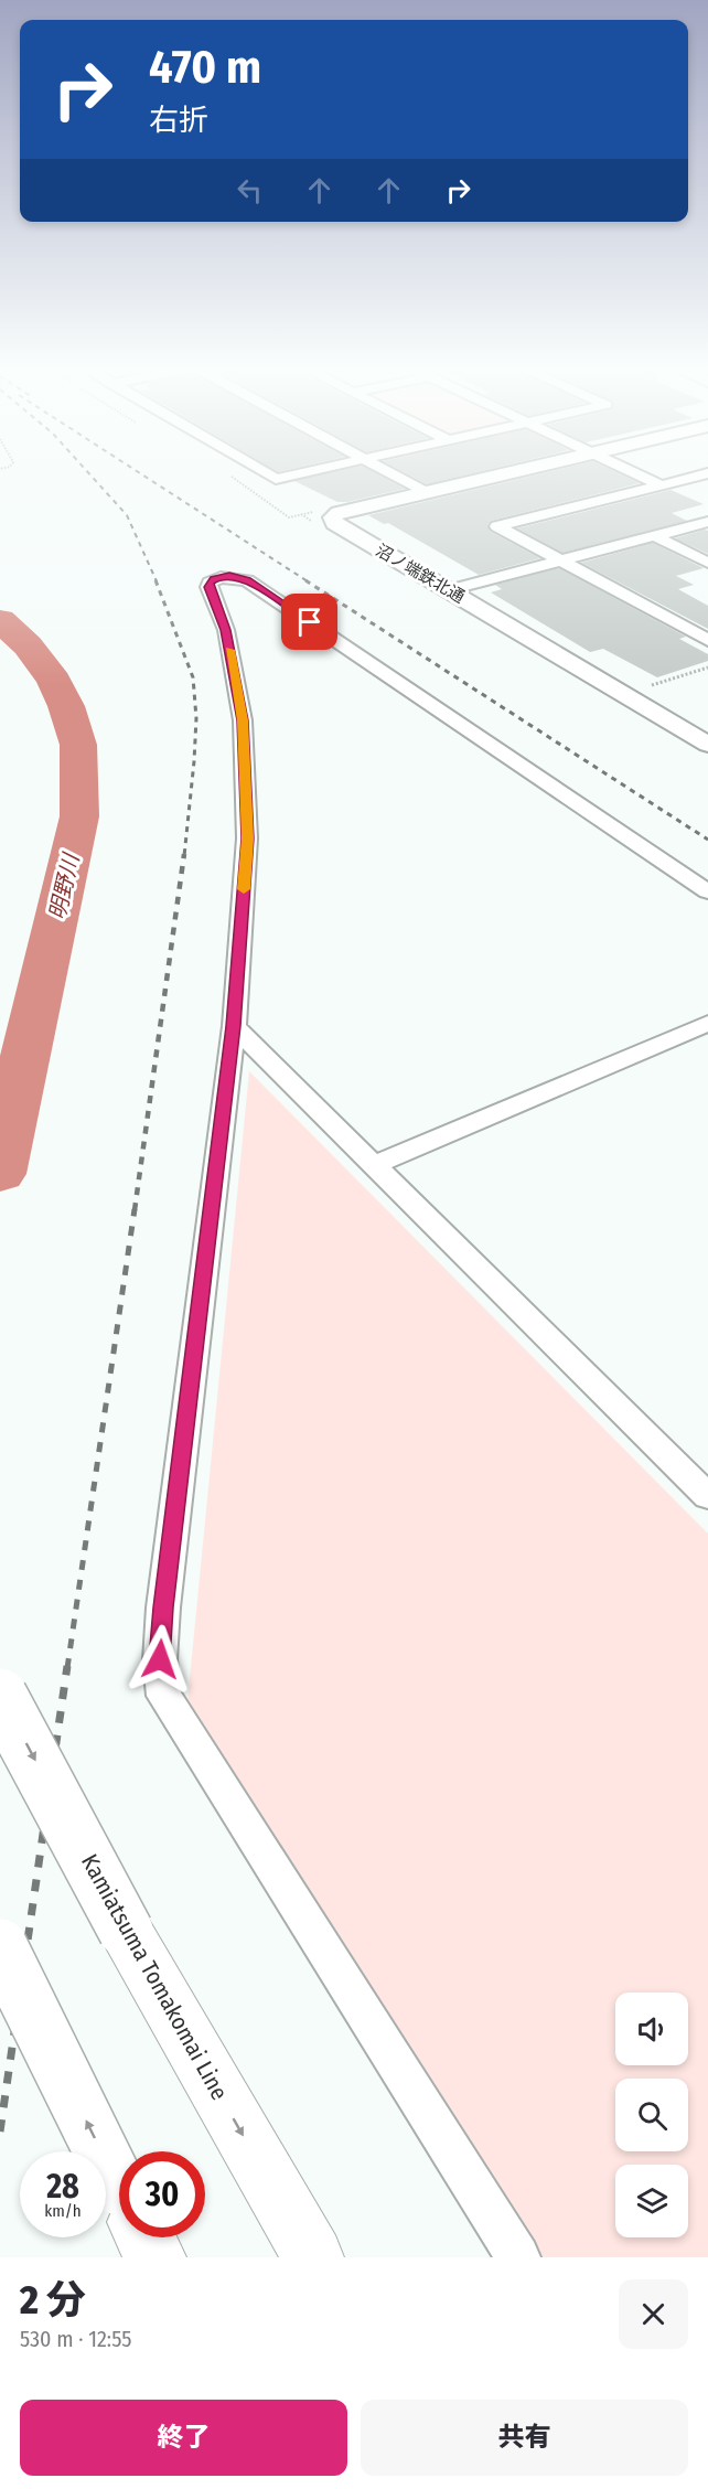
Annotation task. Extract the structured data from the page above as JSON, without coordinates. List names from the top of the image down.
{
  "streets": {
    "main road": ["Kamiatsuma Tomakomai Line"],
    "street": ["沼ノ端鉄北通"]
  },
  "water": ["明野川"],
  "page": {
    "turn": ["470 m", "右折"],
    "speed": "28 km/h",
    "limit": "30",
    "heading": ["2 分", "530 m · 12:55"],
    "buttons": ["終了", "共有"]
  }
}
